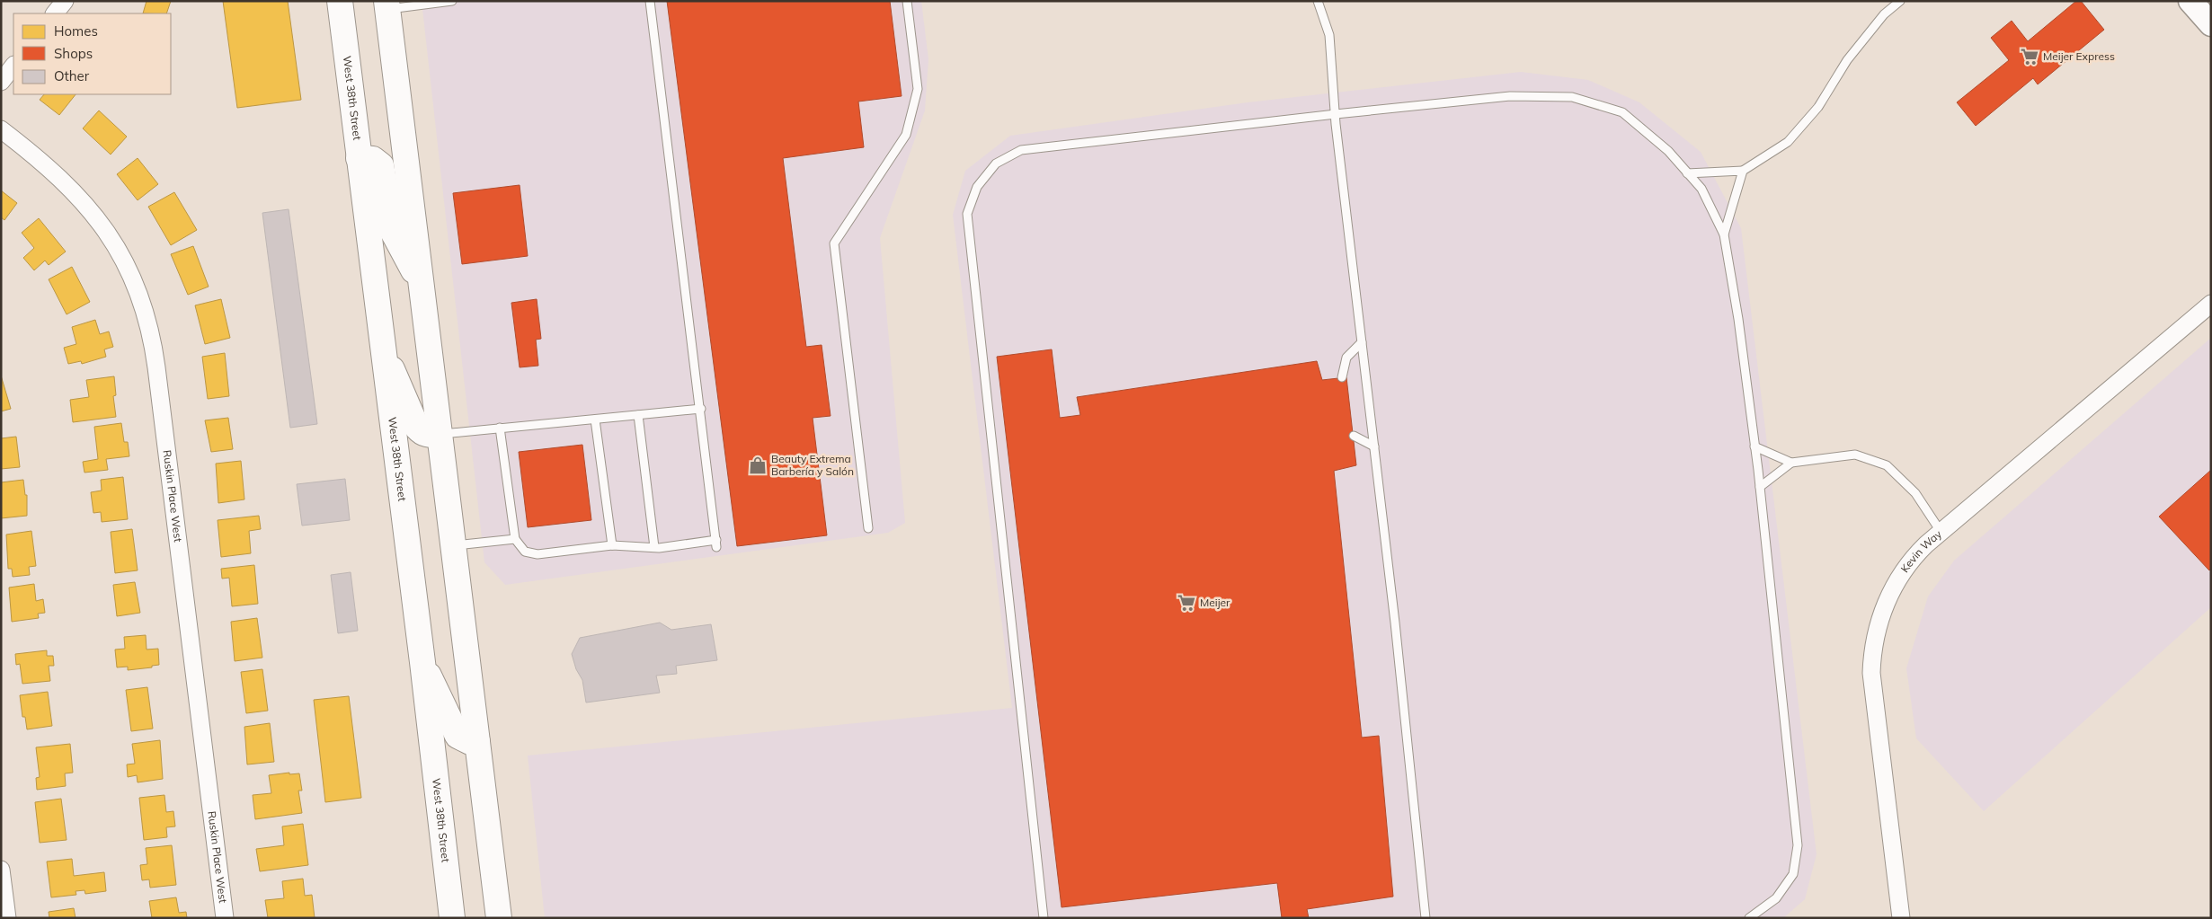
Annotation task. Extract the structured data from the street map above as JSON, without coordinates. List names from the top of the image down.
{
  "streets": {
    "main road": ["West 38th Street"],
    "street": ["Ruskin Place West", "Kevin Way"]
  },
  "places": {
    "supermarket": ["Meijer Express", "Meijer"],
    "shop": ["Beauty Extrema Barbería y Salón"]
  },
  "legend": ["Homes", "Shops", "Other"]
}
